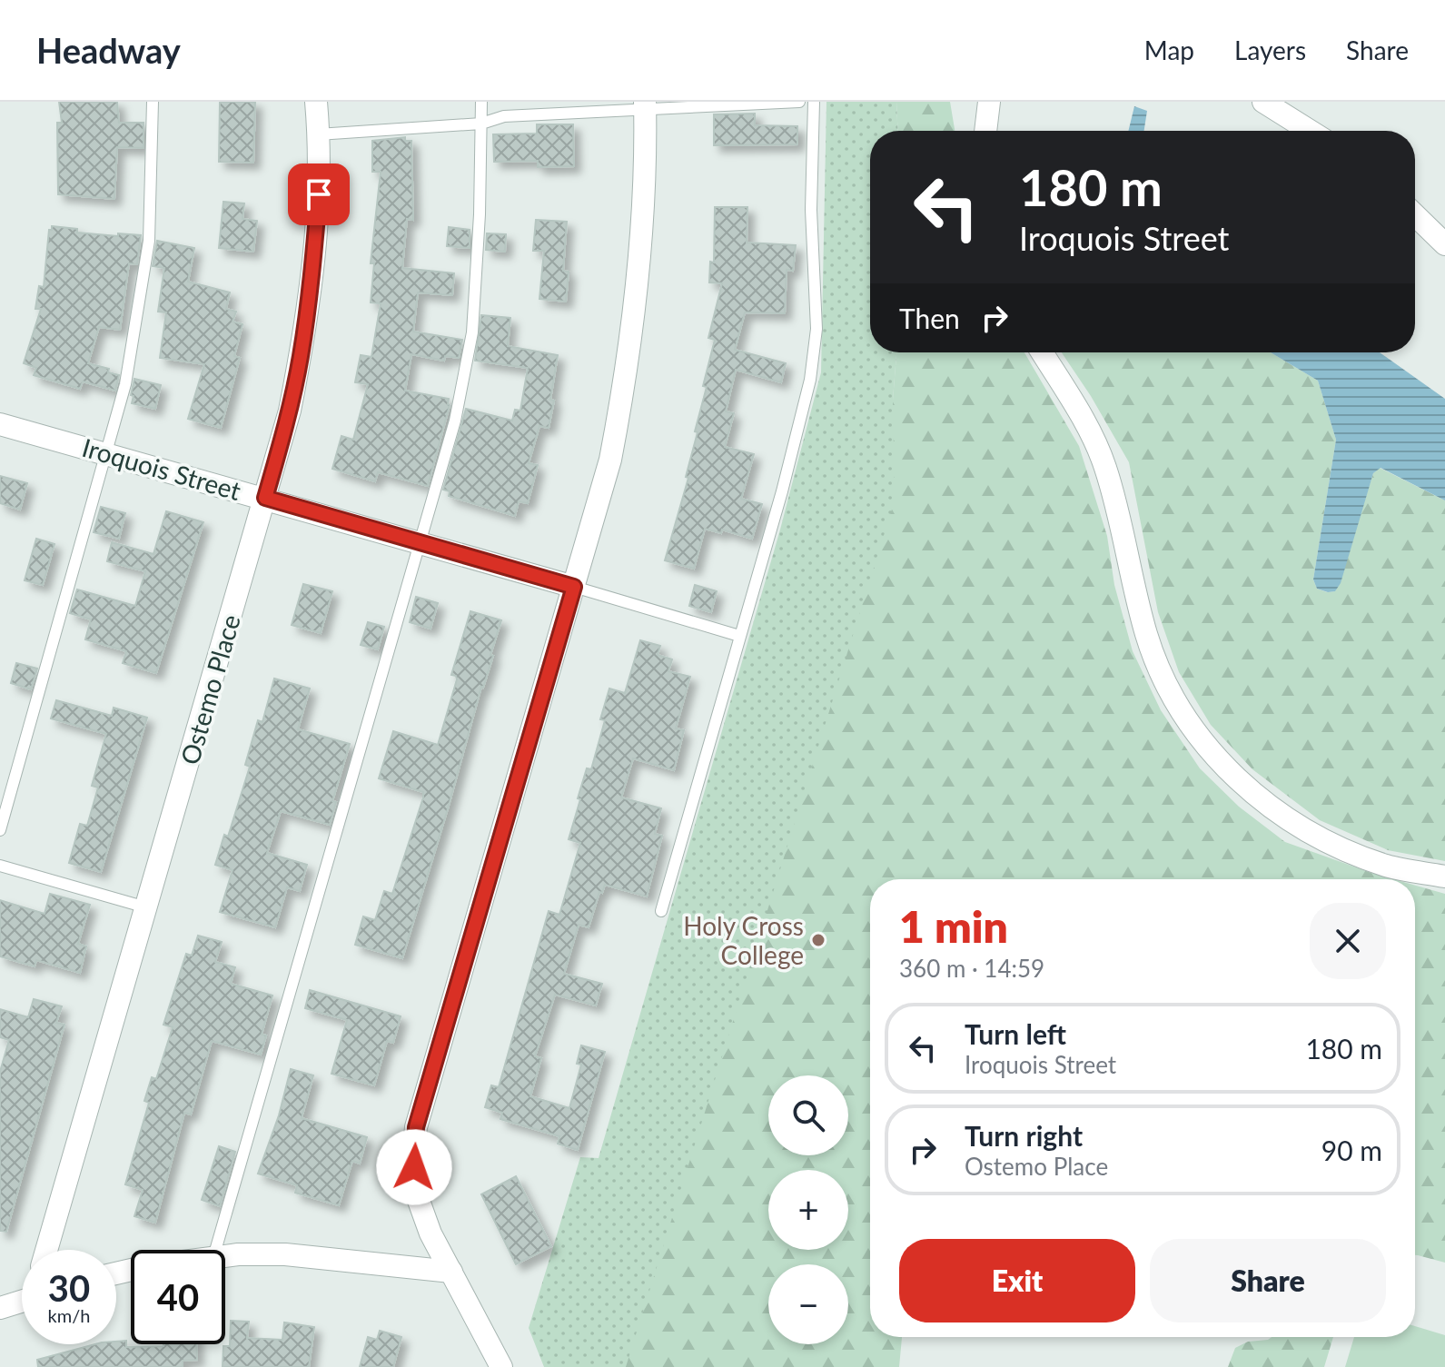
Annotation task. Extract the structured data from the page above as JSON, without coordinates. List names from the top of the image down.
{
  "streets": {
    "street": ["Iroquois Street", "Ostemo Place"]
  },
  "crossings": [
    ["Iroquois Street", "Ostemo Place"]
  ],
  "places": ["Holy Cross College"],
  "page": {
    "header": "Headway",
    "nav": ["Map", "Layers", "Share"],
    "turn": ["180 m", "Iroquois Street"],
    "then": "Then",
    "heading": ["1 min", "360 m · 14:59"],
    "list": [
      {
        "name": "Turn left",
        "note": "Iroquois Street",
        "value": "180 m"
      },
      {
        "name": "Turn right",
        "note": "Ostemo Place",
        "value": "90 m"
      }
    ],
    "map_buttons": ["+", "−"],
    "buttons": ["Exit", "Share"],
    "speed": "30 km/h",
    "limit": "40"
  }
}
